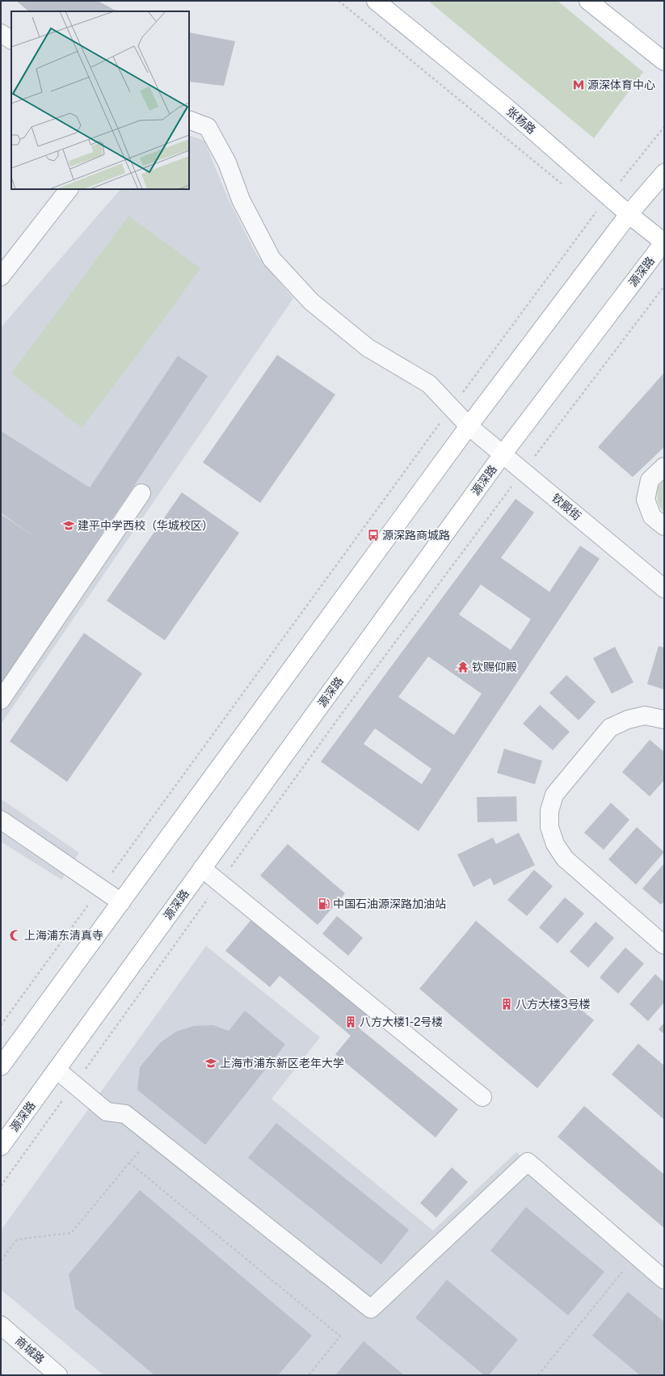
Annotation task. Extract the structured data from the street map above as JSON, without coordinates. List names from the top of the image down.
{
  "streets": {
    "main road": ["张杨路", "源深路"],
    "street": ["钦殿街", "商城路"]
  },
  "crossings": [
    ["张杨路", "源深路"],
    ["源深路", "钦殿街"]
  ],
  "places": {
    "metro station": ["源深体育中心"],
    "school or university": ["建平中学西校（华城校区）", "上海市浦东新区老年大学"],
    "bus stop": ["源深路商城路"],
    "temple": ["钦赐仰殿"],
    "fuel station": ["中国石油源深路加油站"],
    "mosque": ["上海浦东清真寺"],
    "building": ["八方大楼3号楼", "八方大楼1-2号楼"]
  }
}
